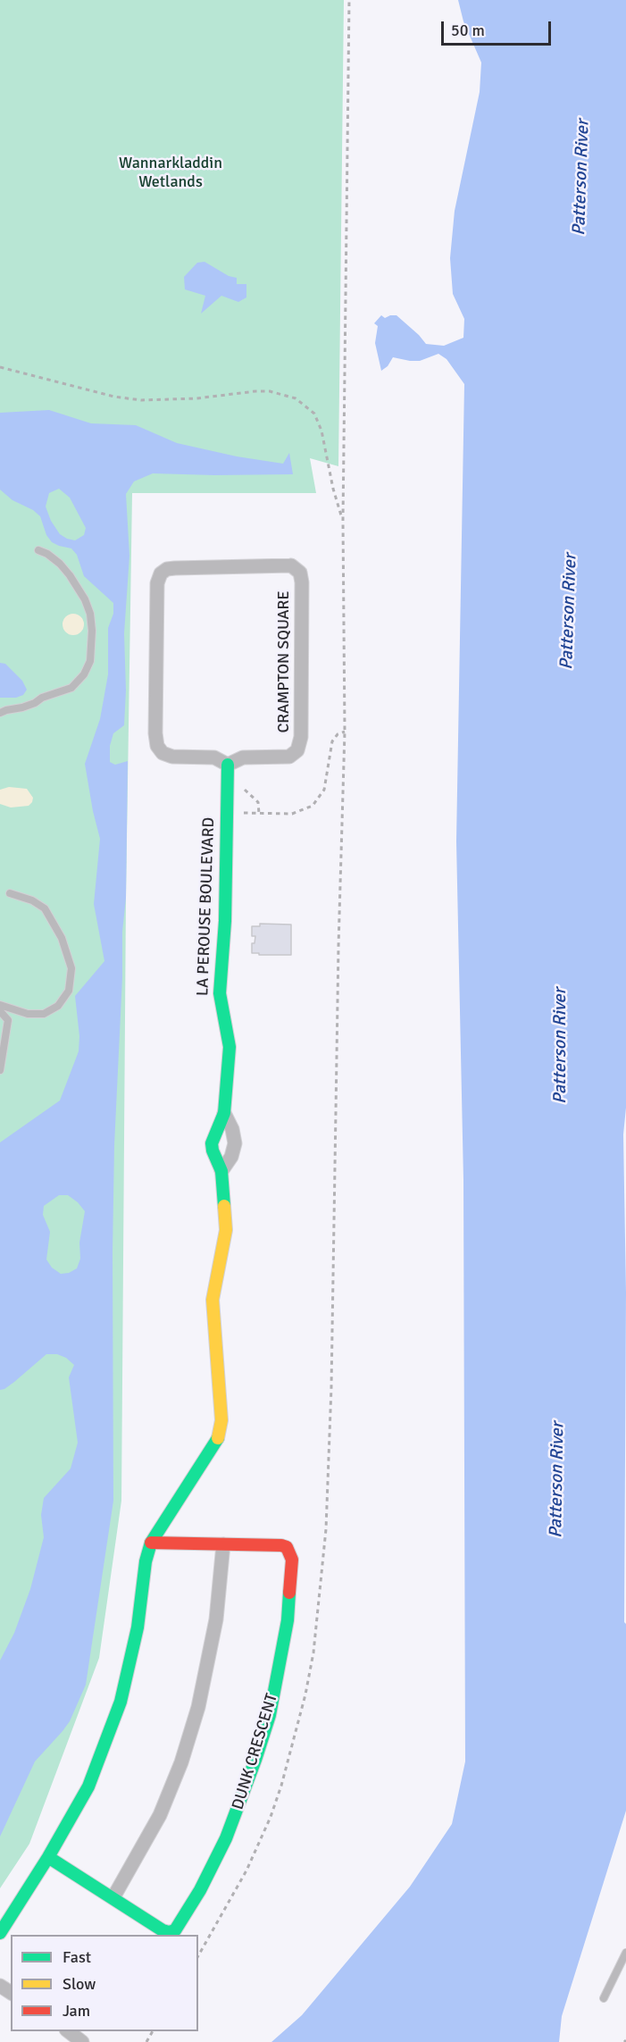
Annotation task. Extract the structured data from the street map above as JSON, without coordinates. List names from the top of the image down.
{
  "streets": {
    "street": ["CRAMPTON SQUARE", "LA PEROUSE BOULEVARD", "DUNK CRESCENT"]
  },
  "crossings": [
    ["CRAMPTON SQUARE", "LA PEROUSE BOULEVARD"],
    ["LA PEROUSE BOULEVARD", "DUNK CRESCENT"]
  ],
  "water": ["Patterson River"],
  "parks": ["Wannarkladdin Wetlands"],
  "legend": ["Fast", "Slow", "Jam"],
  "scale_bar": "50 m"
}
